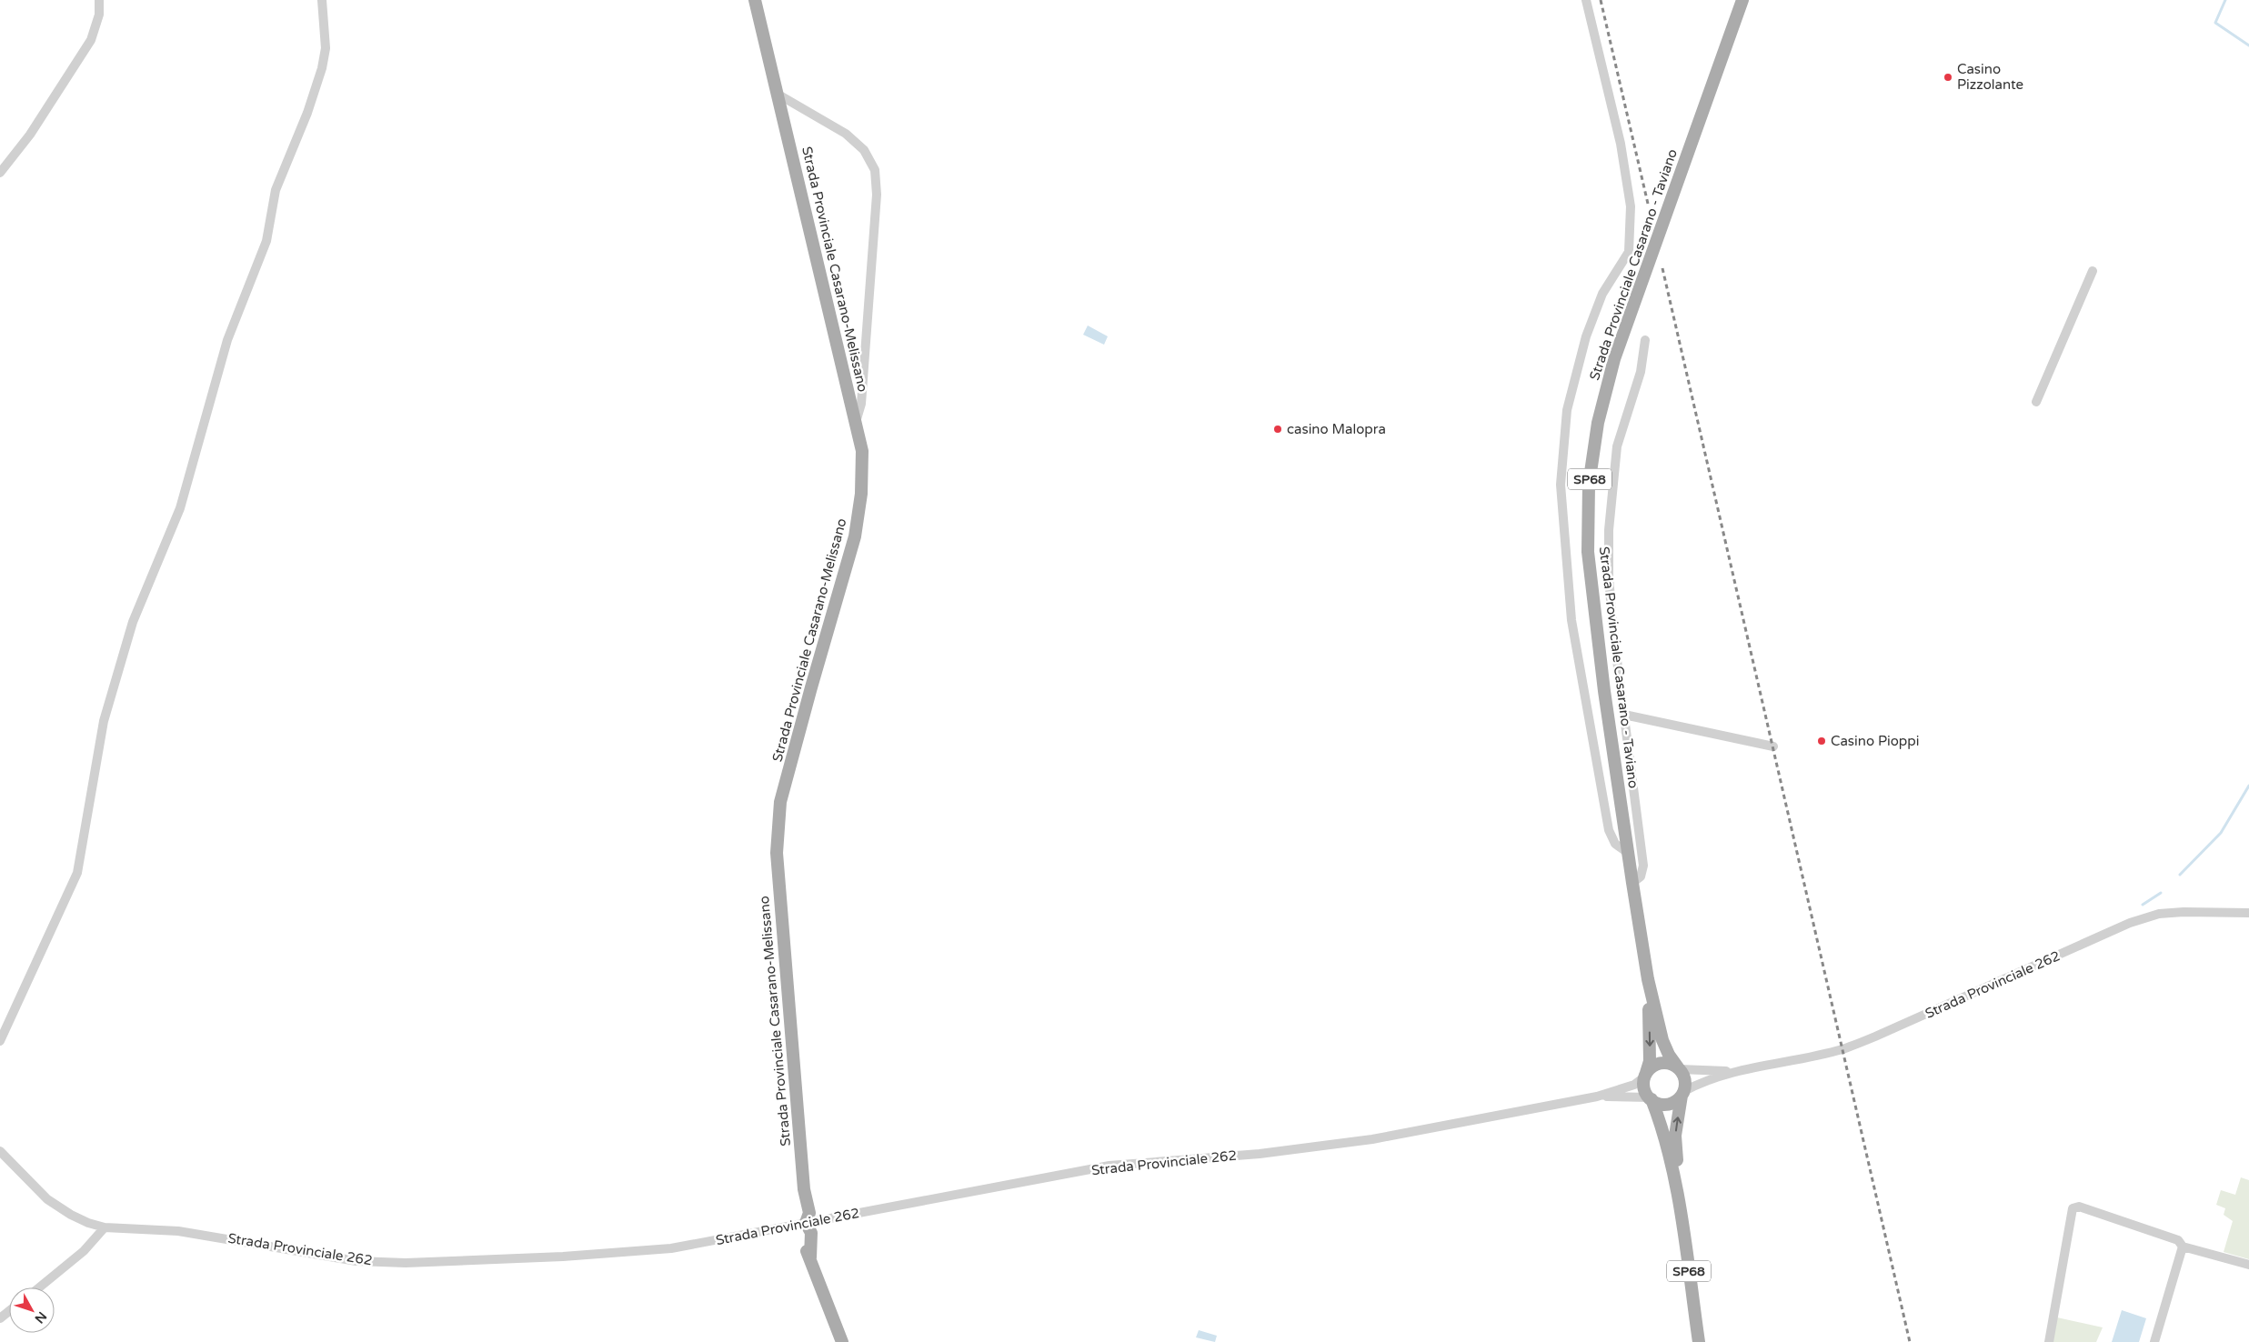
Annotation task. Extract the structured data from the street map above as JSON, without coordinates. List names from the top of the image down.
{
  "streets": {
    "main road": ["Strada Provinciale Casarano - Taviano", "Strada Provinciale Casarano-Melissano", "SP68"],
    "street": ["Strada Provinciale 262"]
  },
  "crossings": [
    ["Strada Provinciale Casarano-Melissano", "Strada Provinciale 262"]
  ],
  "places": ["Casino Pizzolante", "casino Malopra", "Casino Pioppi"],
  "north": "bottom right"
}
